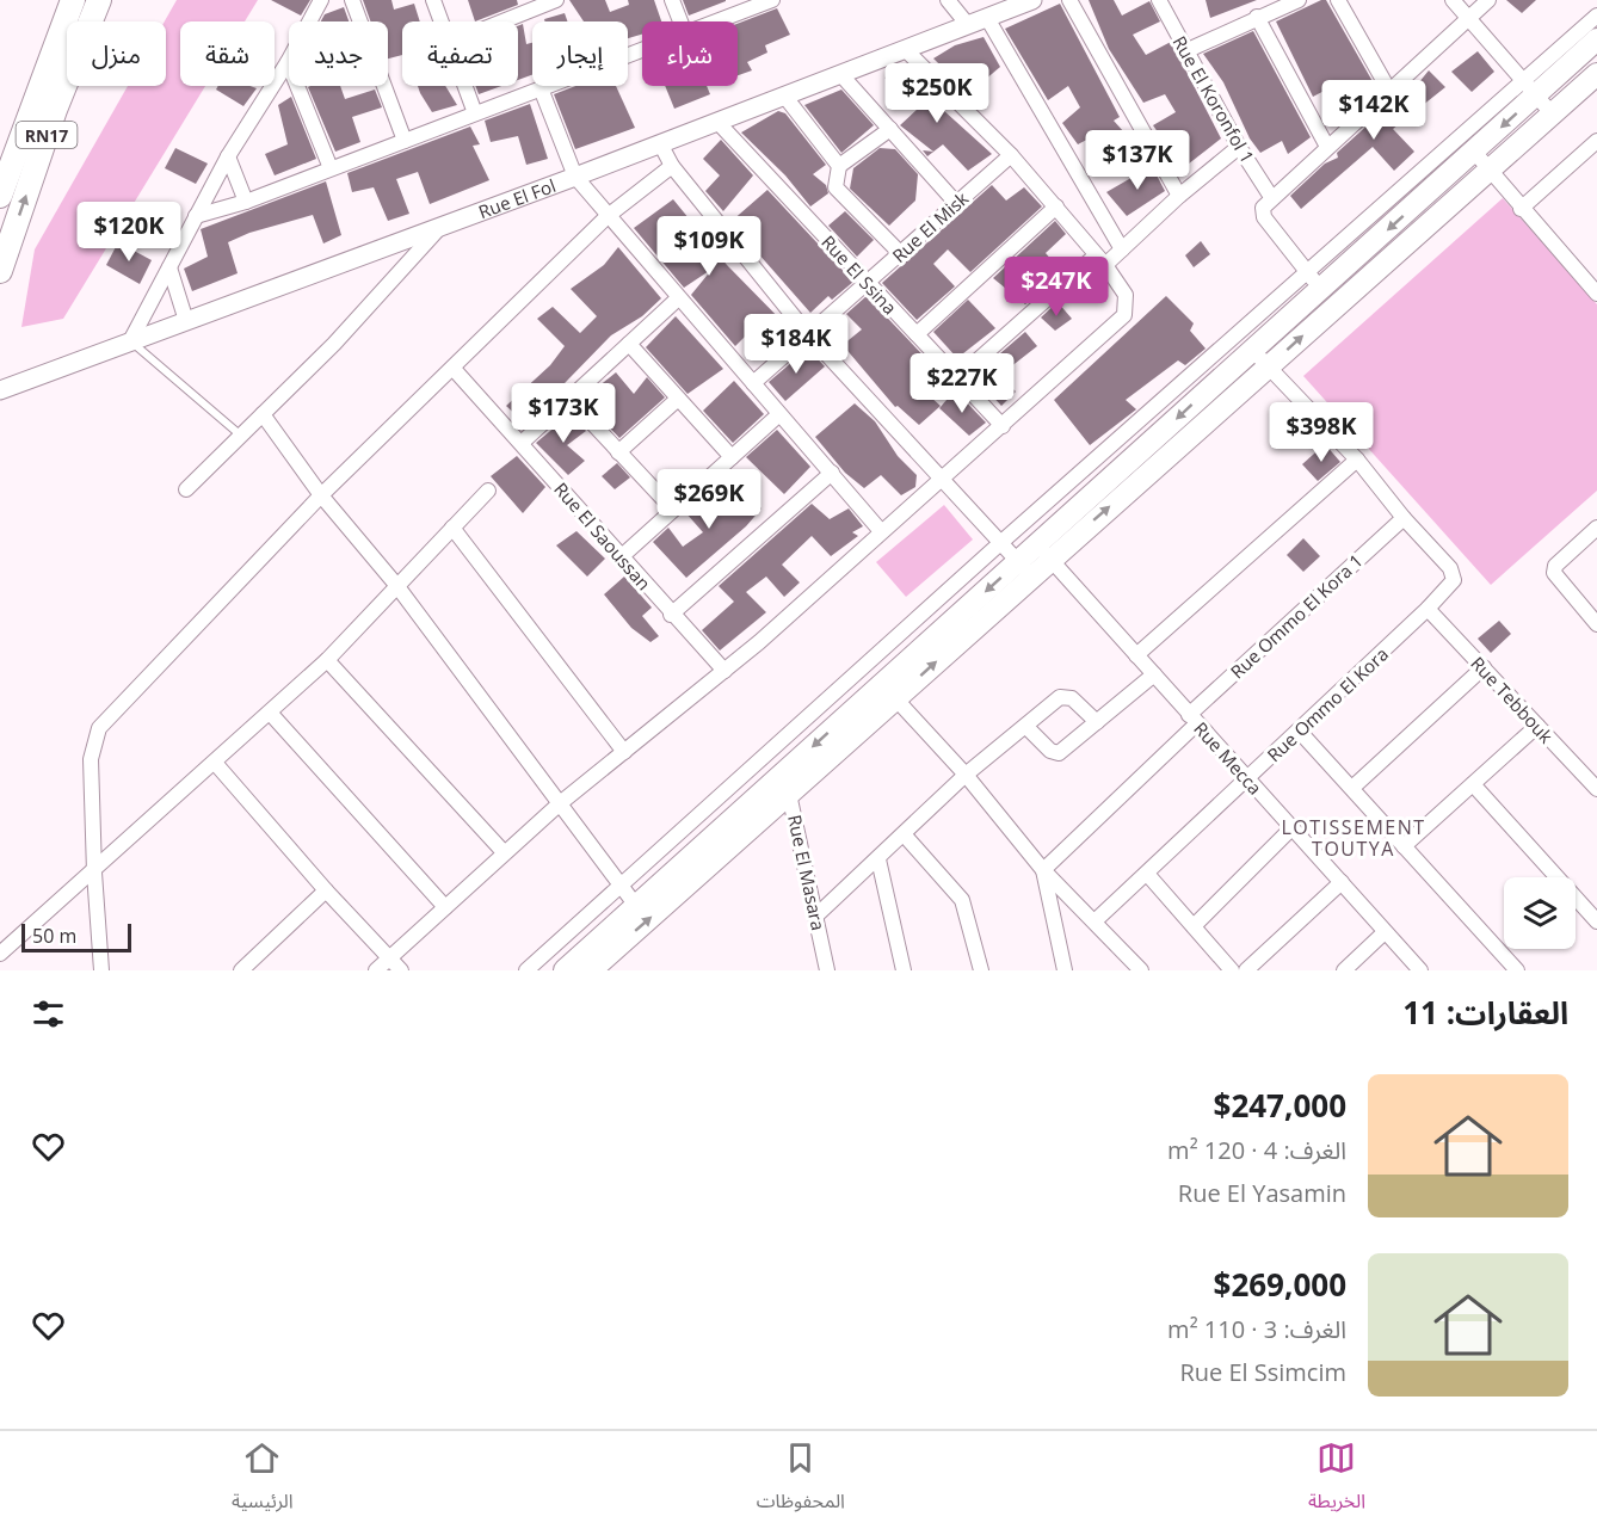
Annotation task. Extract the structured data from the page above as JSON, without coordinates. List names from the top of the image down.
{
  "streets": {
    "highway": ["RN17"],
    "street": [
      "Rue El Koronfol 1",
      "Rue El Fol",
      "Rue El Misk",
      "Rue El Ssina",
      "Rue El Saoussan",
      "Rue Ommo El Kora 1",
      "Rue Tebbouk",
      "Rue Ommo El Kora",
      "Rue Mecca",
      "Rue El Masara"
    ]
  },
  "crossings": [
    ["Rue El Fol", "Rue El Ssina"],
    ["Rue El Misk", "Rue El Ssina"],
    ["Rue Ommo El Kora 1", "Rue Ommo El Kora"],
    ["Rue Ommo El Kora 1", "Rue Mecca"],
    ["Rue Tebbouk", "Rue Ommo El Kora"],
    ["Rue Ommo El Kora", "Rue Mecca"]
  ],
  "districts": ["LOTISSEMENT TOUTYA"],
  "scale_bar": "50 m",
  "page": {
    "chip": [
      "شراء",
      "إيجار",
      "تصفية",
      "جديد",
      "شقة",
      "منزل"
    ],
    "price": [
      "$250K",
      "$142K",
      "$137K",
      "$120K",
      "$109K",
      "$247K",
      "$184K",
      "$227K",
      "$173K",
      "$398K",
      "$269K"
    ],
    "scale": "50 m",
    "heading": "العقارات: 11",
    "list": [
      {
        "name": "$247,000",
        "note": "الغرف: 4 · 120 m² · Rue El Yasamin"
      },
      {
        "name": "$269,000",
        "note": "الغرف: 3 · 110 m² · Rue El Ssimcim"
      }
    ],
    "tabs": ["الخريطة", "المحفوظات", "الرئيسية"]
  }
}
